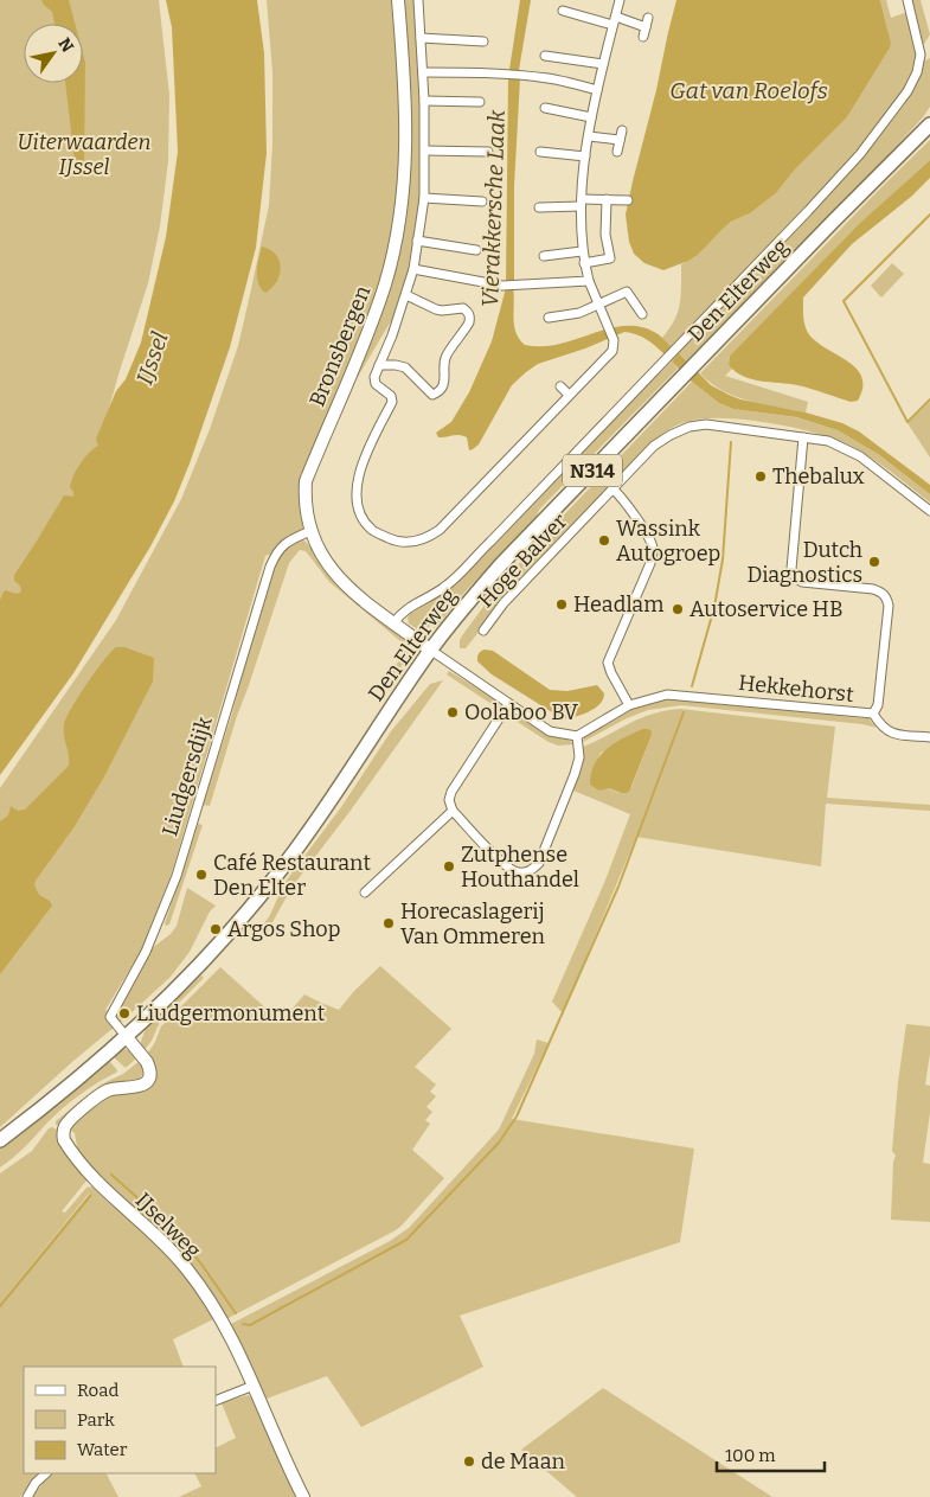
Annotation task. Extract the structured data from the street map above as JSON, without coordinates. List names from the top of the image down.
{
  "streets": {
    "main road": ["Den Elterweg", "N314"],
    "street": [
      "Bronsbergen",
      "Hoge Balver",
      "Hekkehorst",
      "Liudgersdijk",
      "IJselweg"
    ]
  },
  "crossings": [
    ["Den Elterweg", "Bronsbergen"],
    ["Den Elterweg", "Liudgersdijk"],
    ["Den Elterweg", "IJselweg"],
    ["Bronsbergen", "Liudgersdijk"],
    ["Hoge Balver", "Hekkehorst"],
    ["Liudgersdijk", "IJselweg"]
  ],
  "water": ["Gat van Roelofs", "Vierakkersche Laak", "IJssel"],
  "parks": ["Uiterwaarden IJssel"],
  "places": [
    "Thebalux",
    "Wassink Autogroep",
    "Dutch Diagnostics",
    "Headlam",
    "Autoservice HB",
    "Oolaboo BV",
    "Zutphense Houthandel",
    "Café Restaurant Den Elter",
    "Horecaslagerij Van Ommeren",
    "Argos Shop",
    "Liudgermonument",
    "de Maan"
  ],
  "legend": ["Road", "Park", "Water"],
  "scale_bar": "100 m",
  "north": "top right"
}
